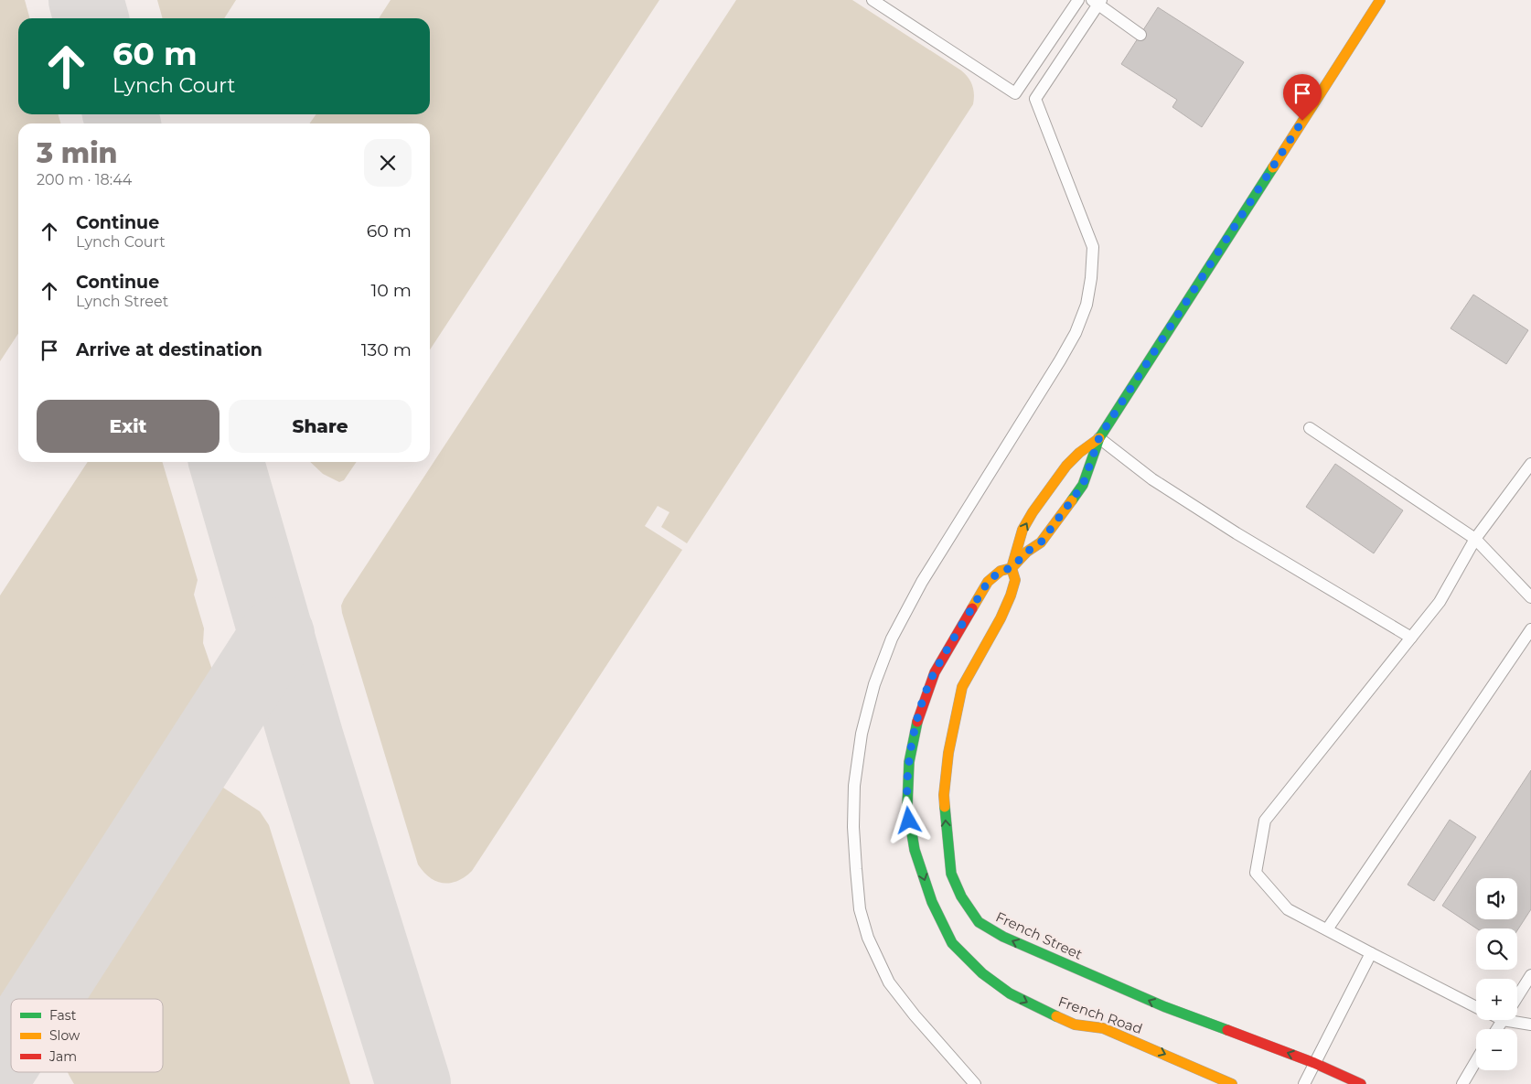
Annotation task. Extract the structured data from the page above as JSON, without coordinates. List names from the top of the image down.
{
  "streets": {
    "street": ["French Street", "French Road"]
  },
  "crossings": [
    ["French Street", "French Road"]
  ],
  "legend": ["Fast", "Slow", "Jam"],
  "page": {
    "turn": ["60 m", "Lynch Court"],
    "heading": ["3 min", "200 m · 18:44"],
    "list": [
      {
        "name": "Continue",
        "note": "Lynch Court",
        "value": "60 m"
      },
      {
        "name": "Continue",
        "note": "Lynch Street",
        "value": "10 m"
      },
      {
        "name": "Arrive at destination",
        "value": "130 m"
      }
    ],
    "buttons": ["Exit", "Share"],
    "map_buttons": ["+", "−"]
  }
}
